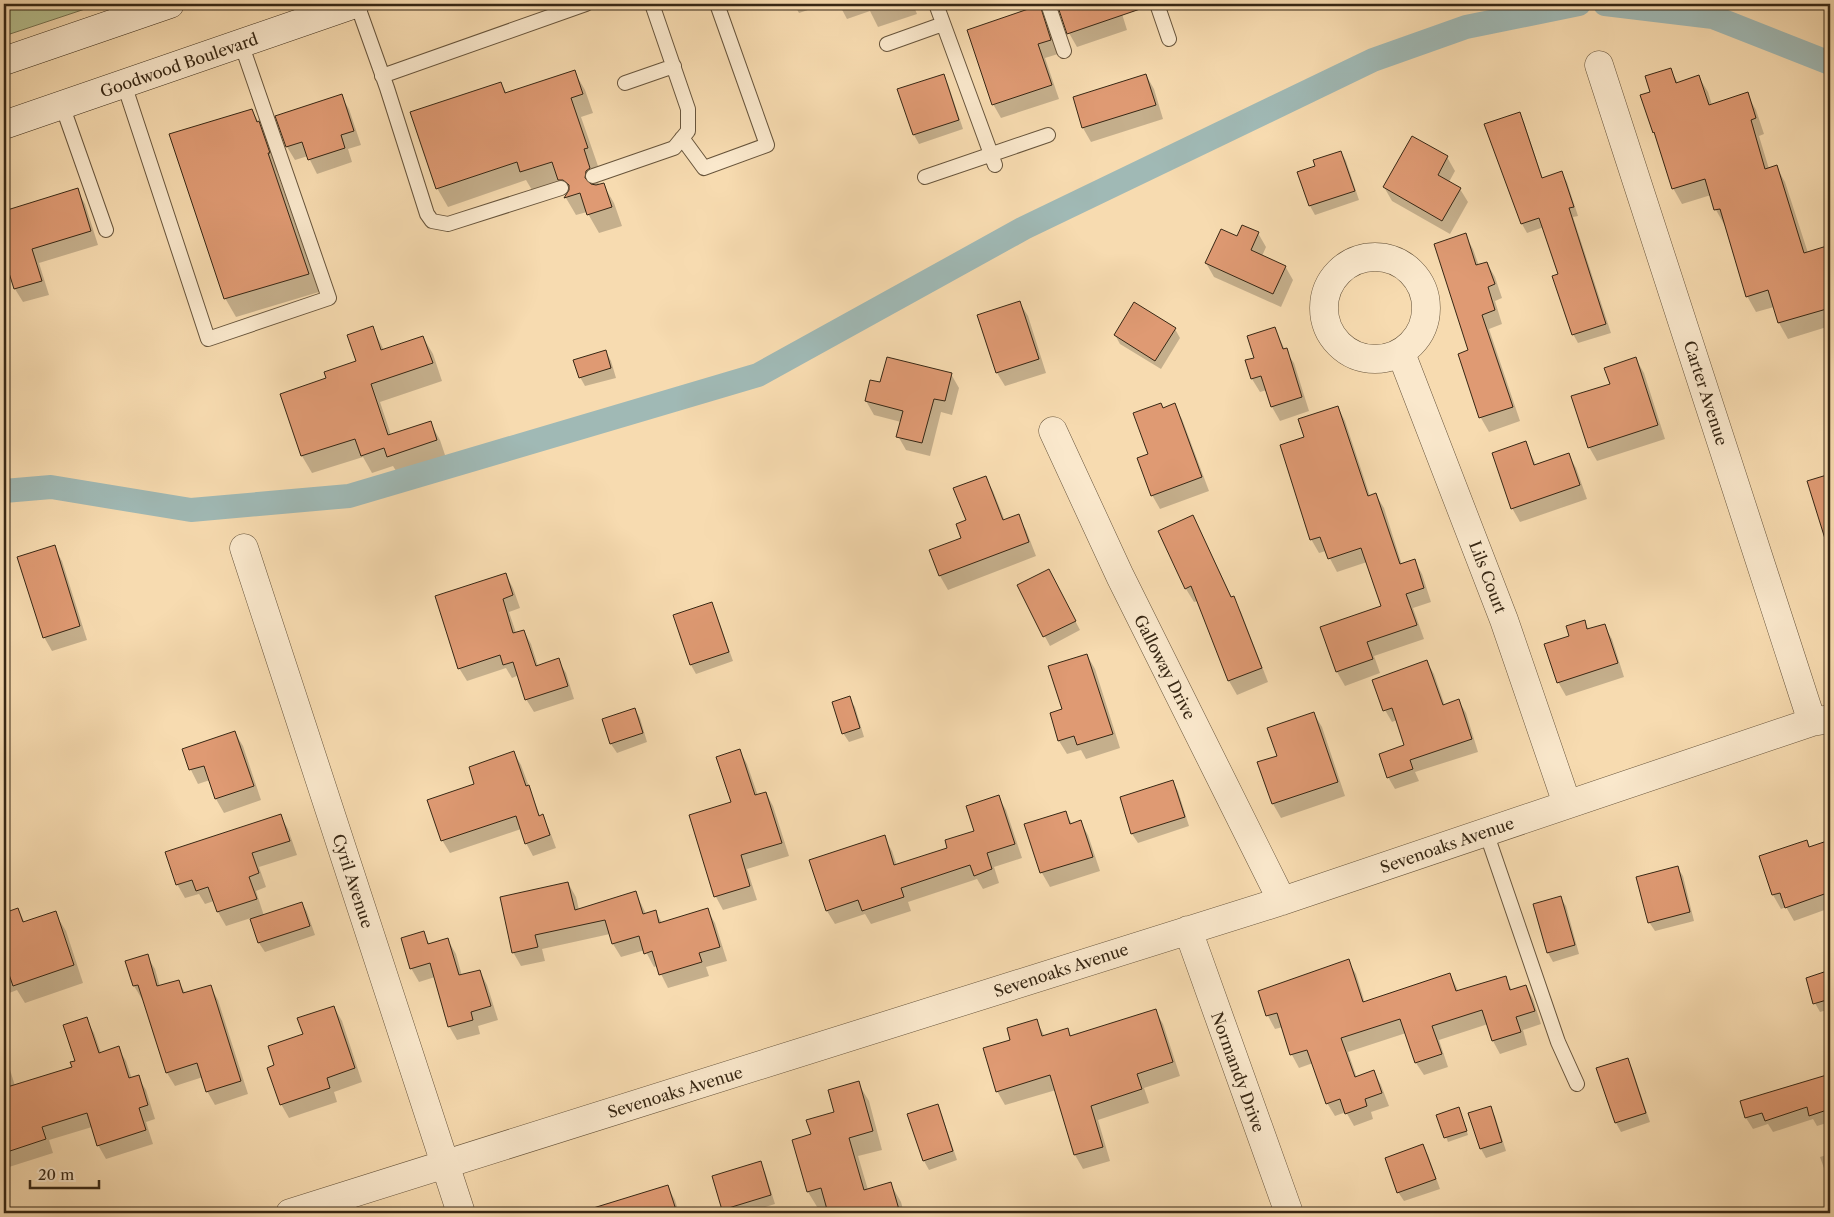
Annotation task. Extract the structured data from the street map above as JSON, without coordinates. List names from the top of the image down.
{
  "streets": {
    "street": [
      "Goodwood Boulevard",
      "Carter Avenue",
      "Lils Court",
      "Galloway Drive",
      "Sevenoaks Avenue",
      "Cyril Avenue",
      "Normandy Drive"
    ]
  },
  "crossings": [
    ["Carter Avenue", "Sevenoaks Avenue"],
    ["Lils Court", "Sevenoaks Avenue"],
    ["Galloway Drive", "Sevenoaks Avenue"],
    ["Sevenoaks Avenue", "Cyril Avenue"],
    ["Sevenoaks Avenue", "Normandy Drive"]
  ],
  "scale_bar": "20 m"
}
